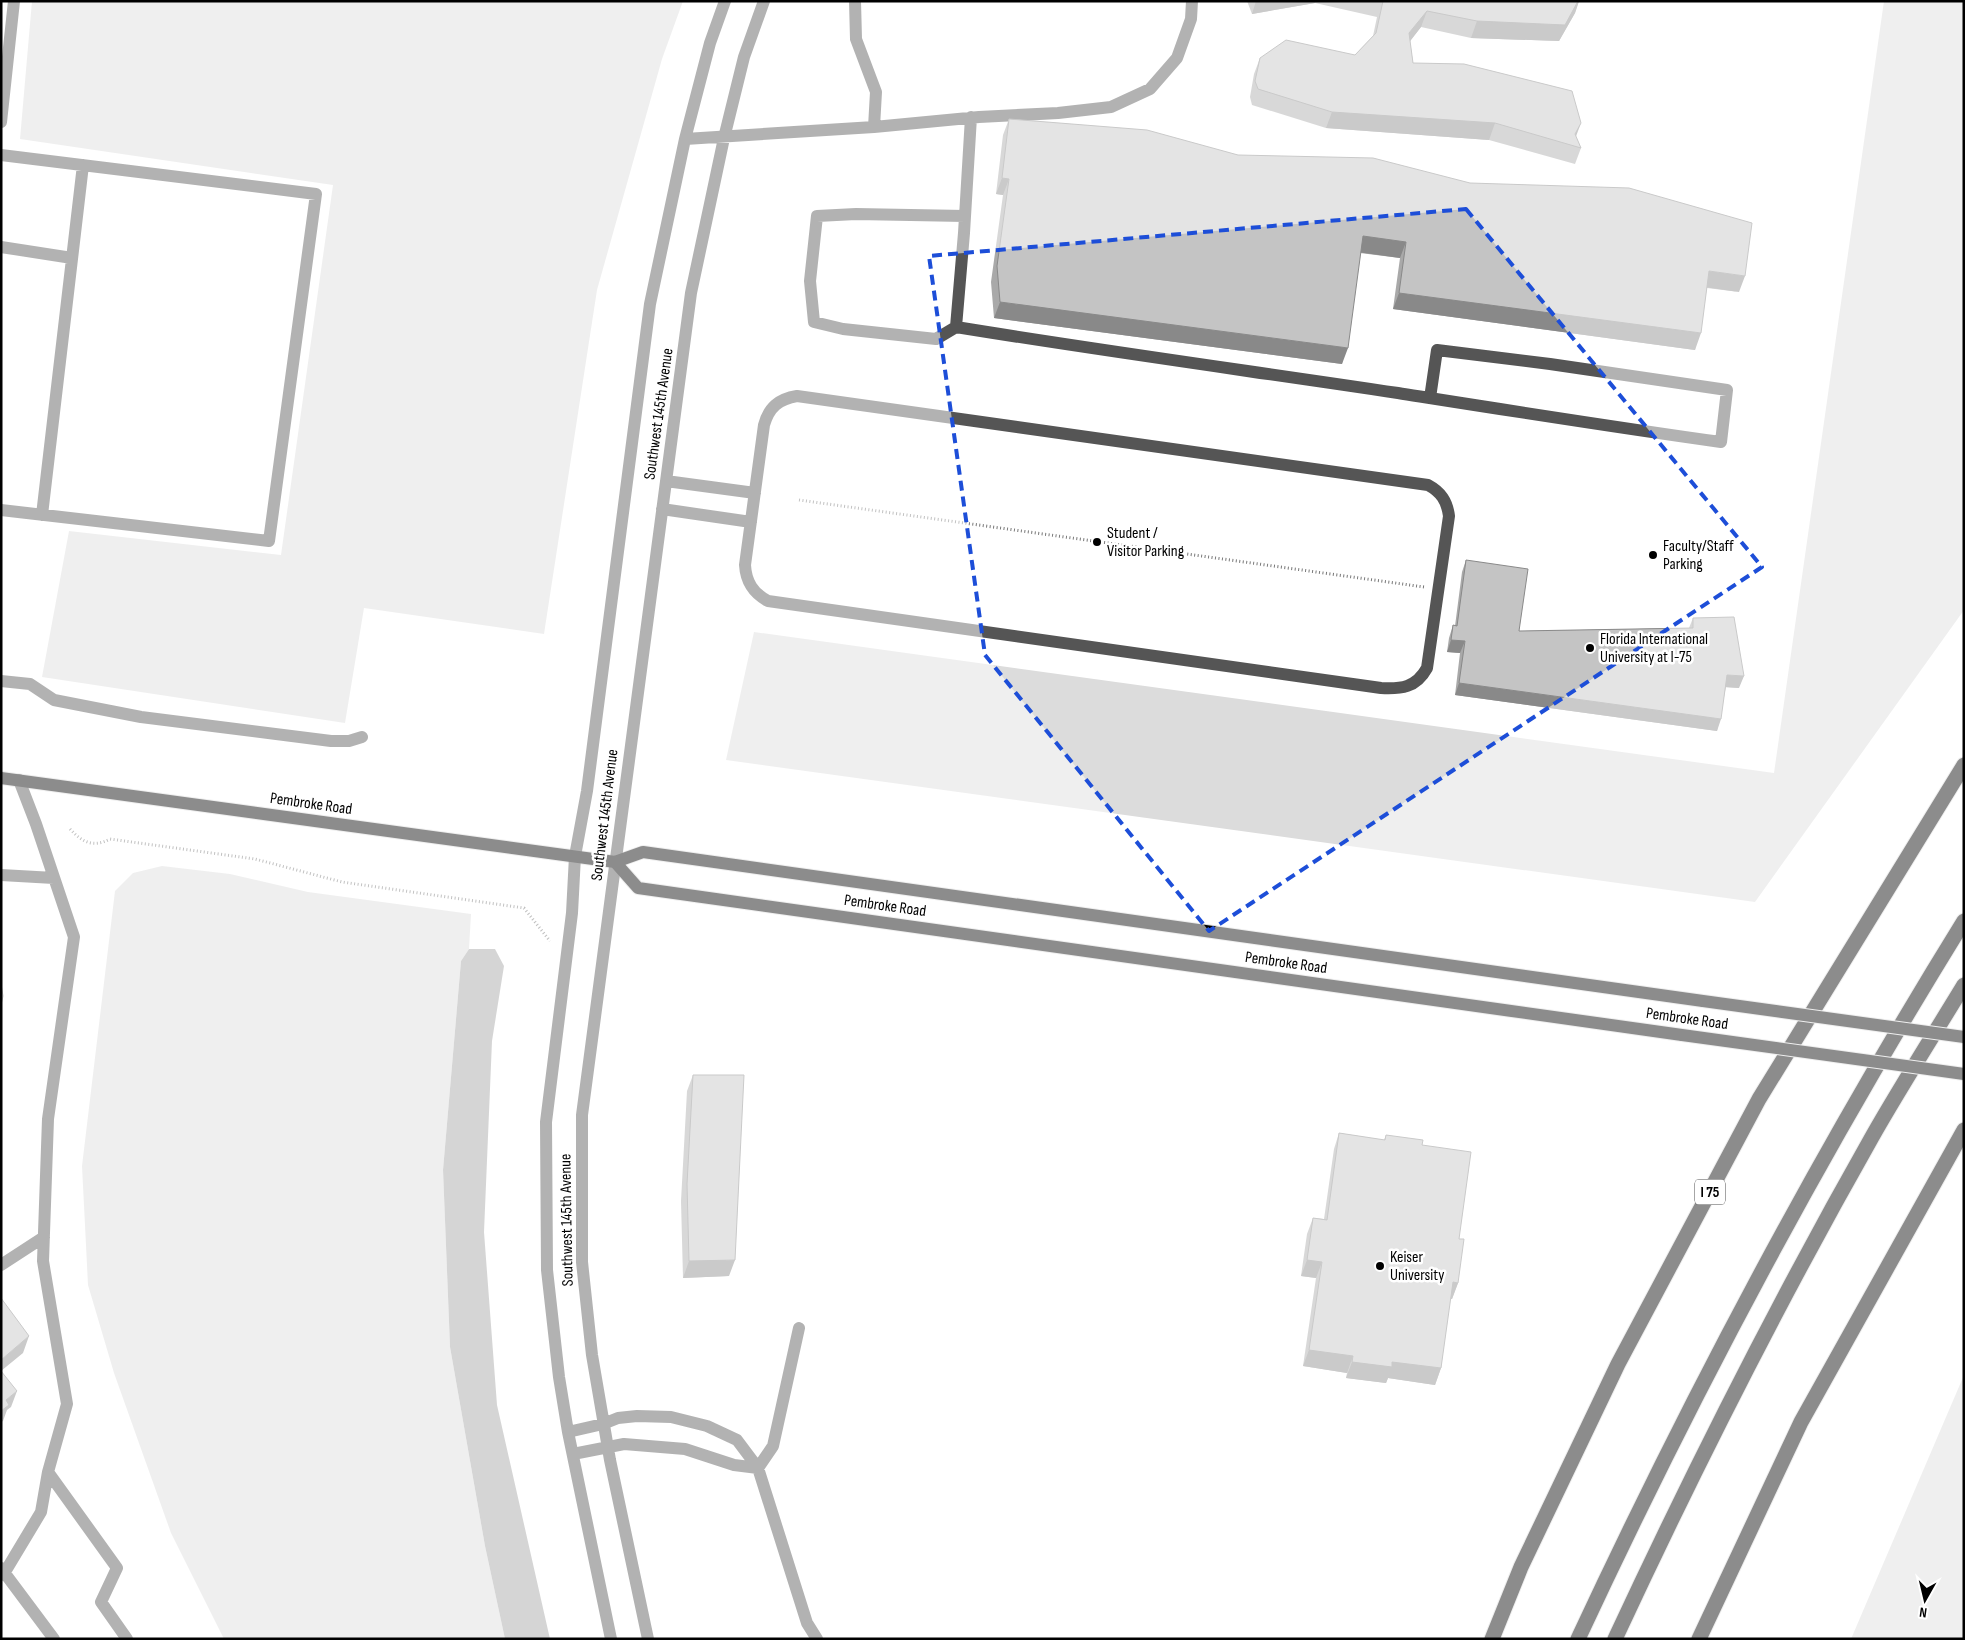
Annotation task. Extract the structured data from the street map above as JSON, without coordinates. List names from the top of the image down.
{
  "streets": {
    "highway": ["I 75"],
    "main road": ["Pembroke Road"],
    "street": ["Southwest 145th Avenue"]
  },
  "crossings": [
    ["Southwest 145th Avenue", "Pembroke Road"]
  ],
  "places": [
    "Student / Visitor Parking",
    "Faculty/Staff Parking",
    "Florida International University at I-75",
    "Keiser University"
  ],
  "north": "bottom"
}
